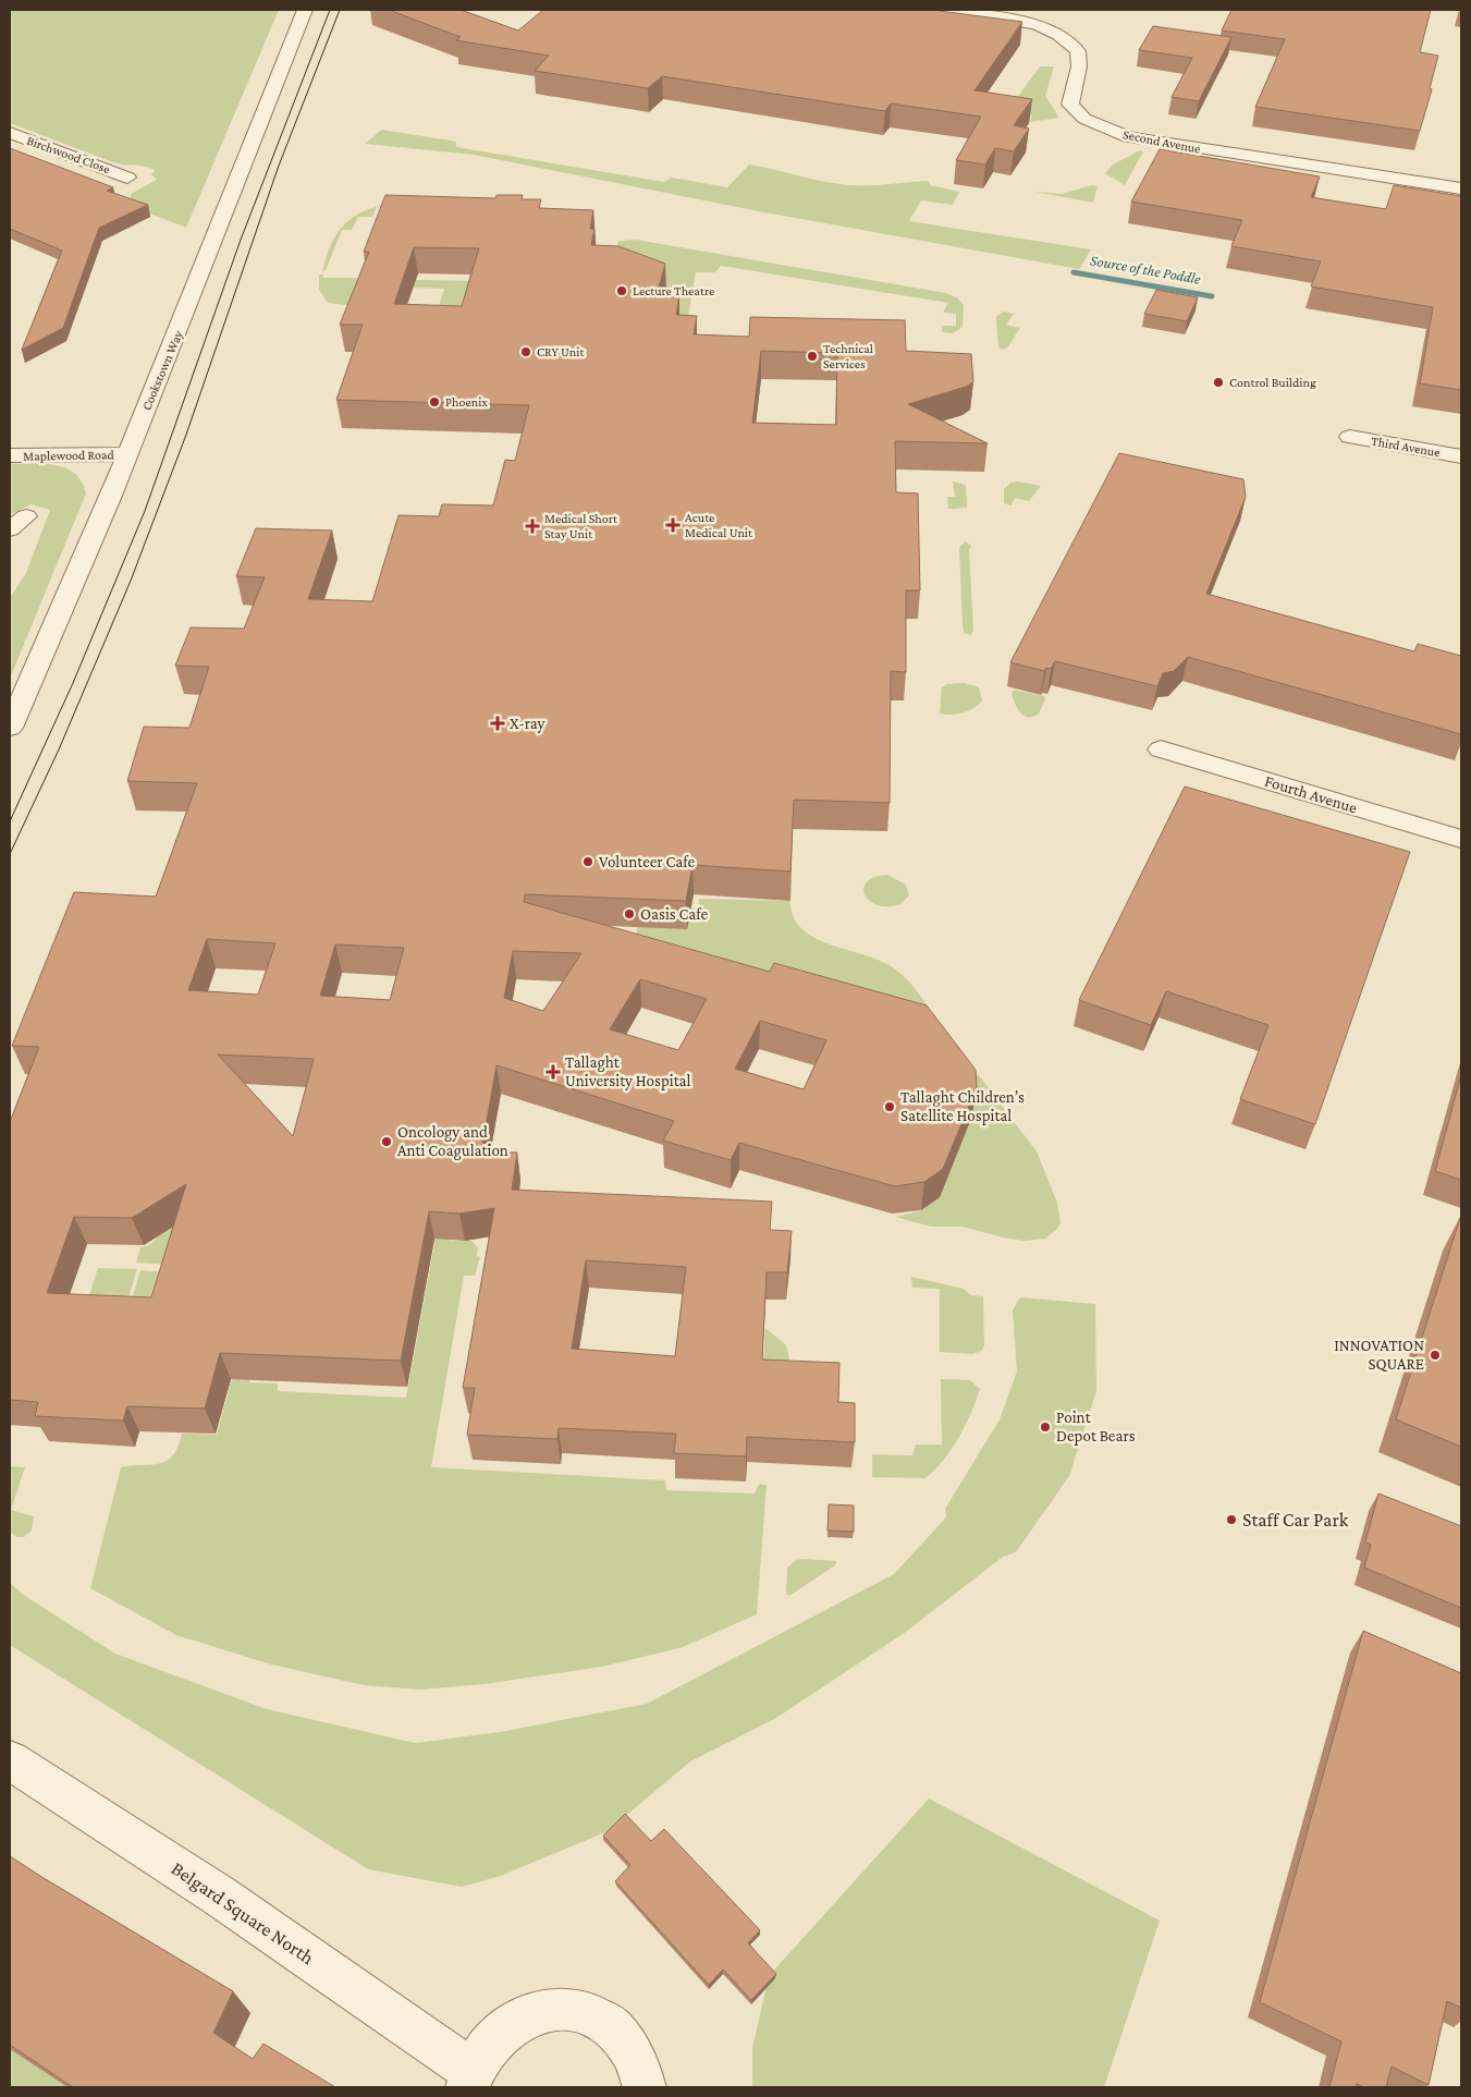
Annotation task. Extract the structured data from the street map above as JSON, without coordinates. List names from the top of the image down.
{
  "streets": {
    "street": [
      "Second Avenue",
      "Birchwood Close",
      "Cookstown Way",
      "Third Avenue",
      "Maplewood Road",
      "Fourth Avenue",
      "Belgard Square North"
    ]
  },
  "crossings": [
    ["Cookstown Way", "Maplewood Road"]
  ],
  "water": ["Source of the Poddle"],
  "places": {
    "other": [
      "Lecture Theatre",
      "CRY Unit",
      "Technical Services",
      "Control Building",
      "Phoenix",
      "Volunteer Cafe",
      "Oasis Cafe",
      "Tallaght Children’s Satellite Hospital",
      "Oncology and Anti Coagulation",
      "INNOVATION SQUARE",
      "Point Depot Bears",
      "Staff Car Park"
    ],
    "health": [
      "Acute Medical Unit",
      "Medical Short Stay Unit",
      "X-ray",
      "Tallaght University Hospital"
    ]
  }
}
